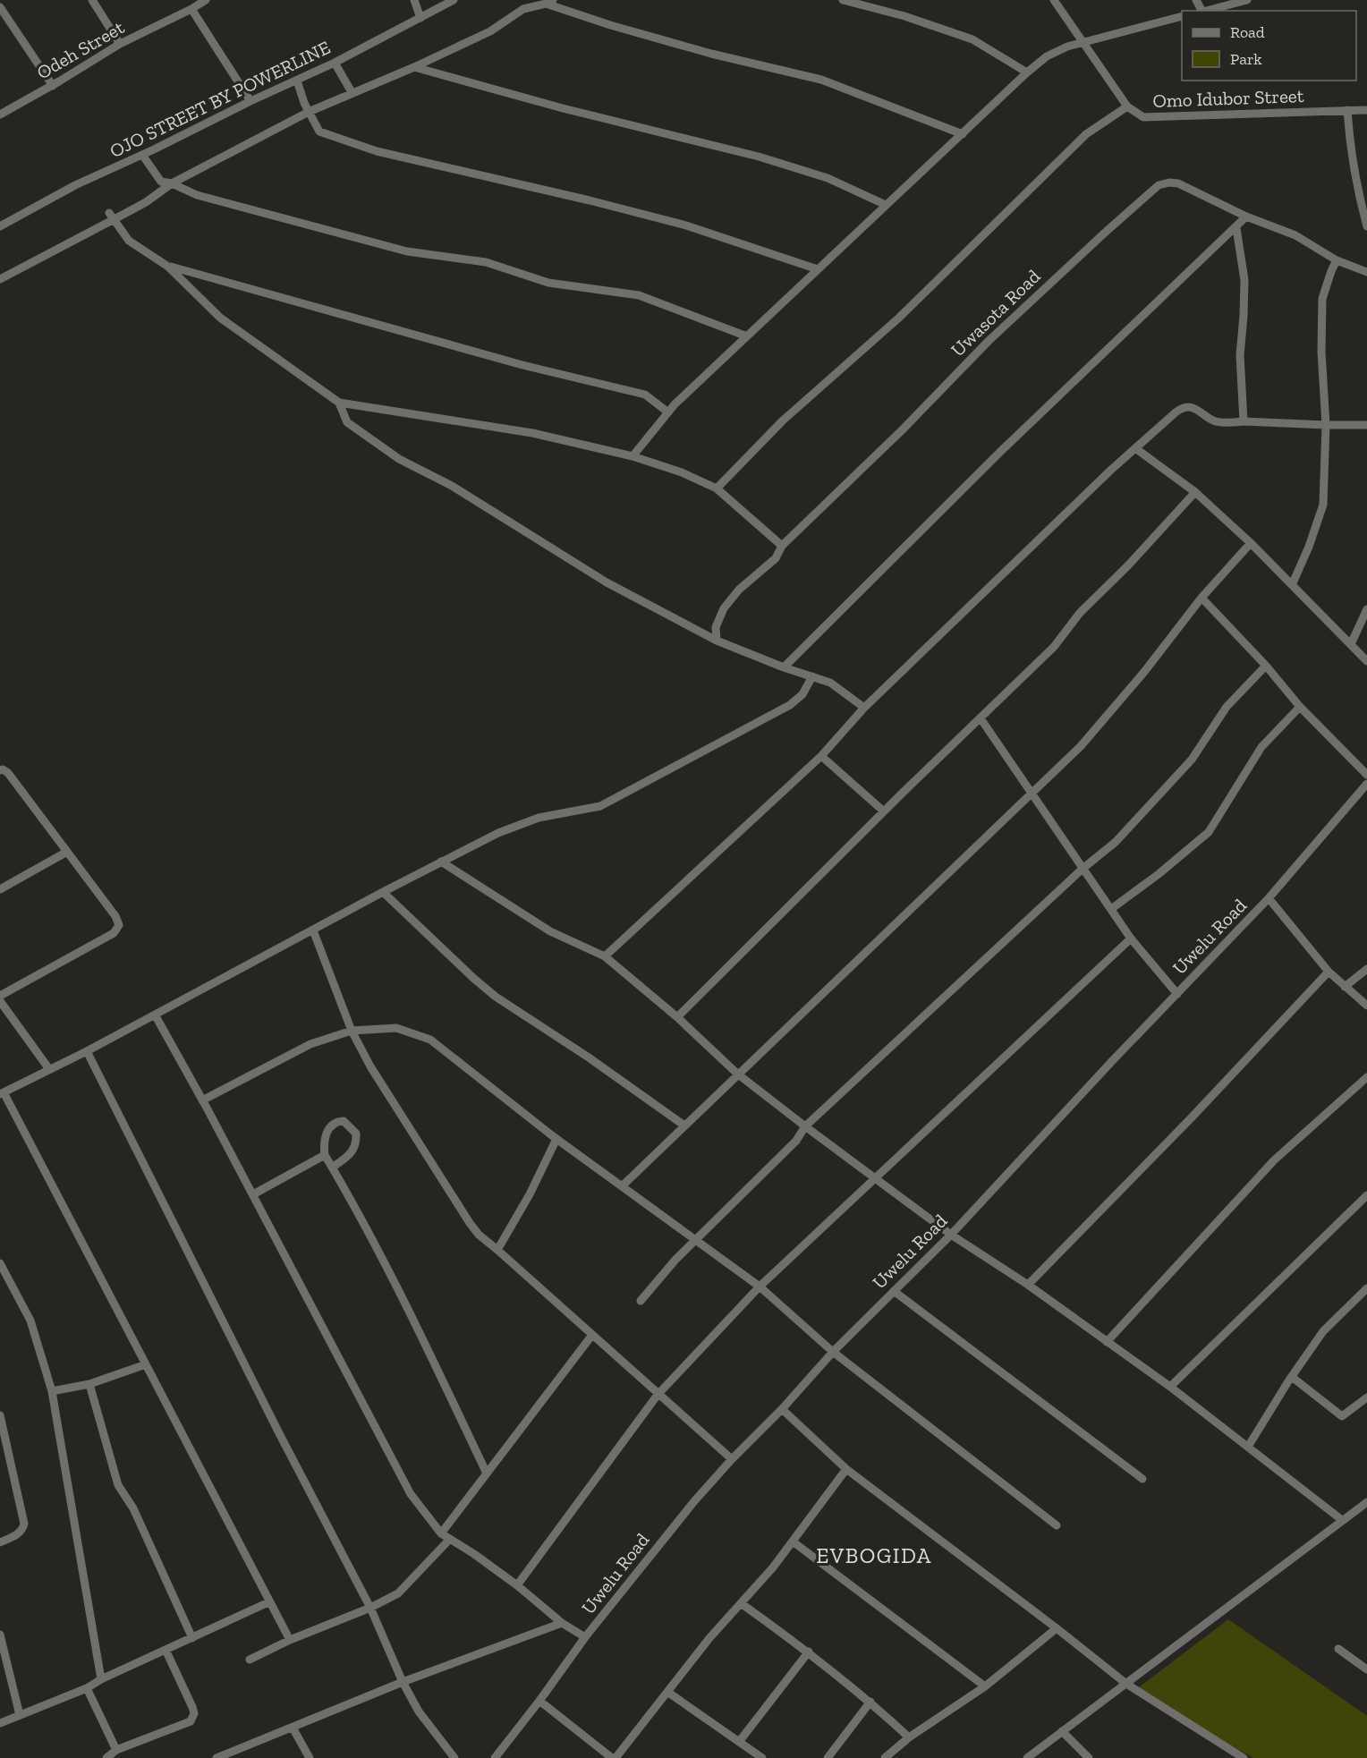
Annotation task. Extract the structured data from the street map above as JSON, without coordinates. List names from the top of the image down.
{
  "streets": {
    "street": [
      "Odeh Street",
      "Omo Idubor Street",
      "OJO STREET BY POWERLINE",
      "Uwasota Road",
      "Uwelu Road"
    ]
  },
  "districts": ["EVBOGIDA"],
  "legend": ["Road", "Park"]
}
